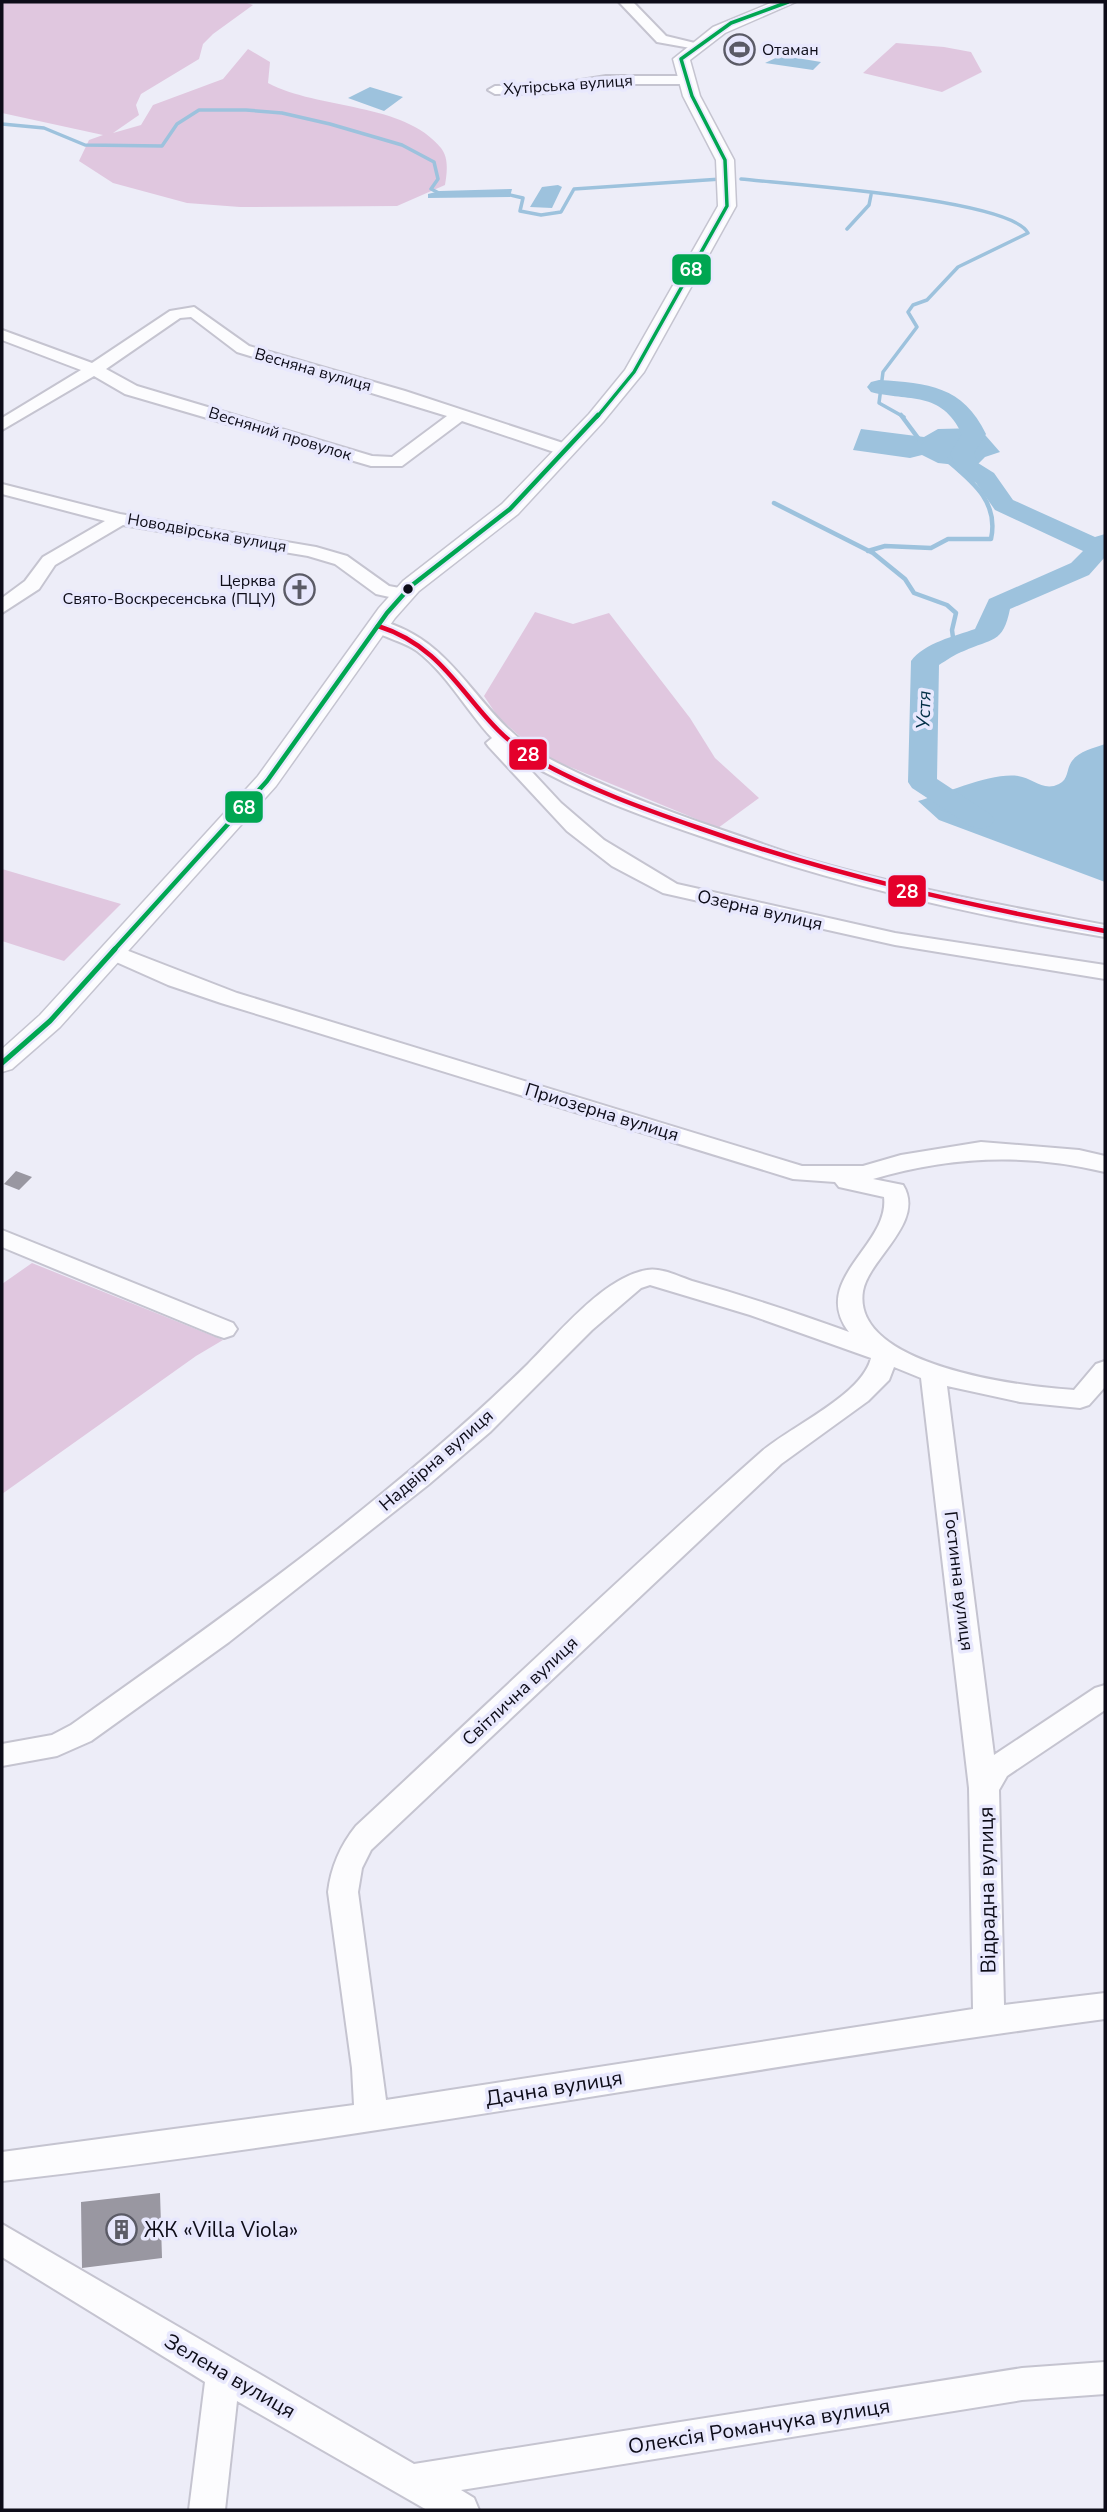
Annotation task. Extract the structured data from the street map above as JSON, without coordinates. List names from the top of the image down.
{
  "streets": {
    "street": [
      "Хутірська вулиця",
      "Весняна вулиця",
      "Весняний провулок",
      "Новодвірська вулиця",
      "Озерна вулиця",
      "Приозерна вулиця",
      "Надвірна вулиця",
      "Гостинна вулиця",
      "Світлична вулиця",
      "Відрадна вулиця",
      "Дачна вулиця",
      "Зелена вулиця",
      "Олексія Романчука вулиця"
    ]
  },
  "crossings": [
    ["Весняна вулиця", "Весняний провулок"],
    ["Надвірна вулиця", "Світлична вулиця"],
    ["Гостинна вулиця", "Відрадна вулиця"],
    ["Світлична вулиця", "Дачна вулиця"],
    ["Відрадна вулиця", "Дачна вулиця"],
    ["Зелена вулиця", "Олексія Романчука вулиця"]
  ],
  "water": ["Устя"],
  "places": {
    "sports": ["Отаман"],
    "church": ["Церква Свято-Воскресенська (ПЦУ)"],
    "building": ["ЖК «Villa Viola»"]
  },
  "lines": ["transit line 68", "transit line 28"]
}
